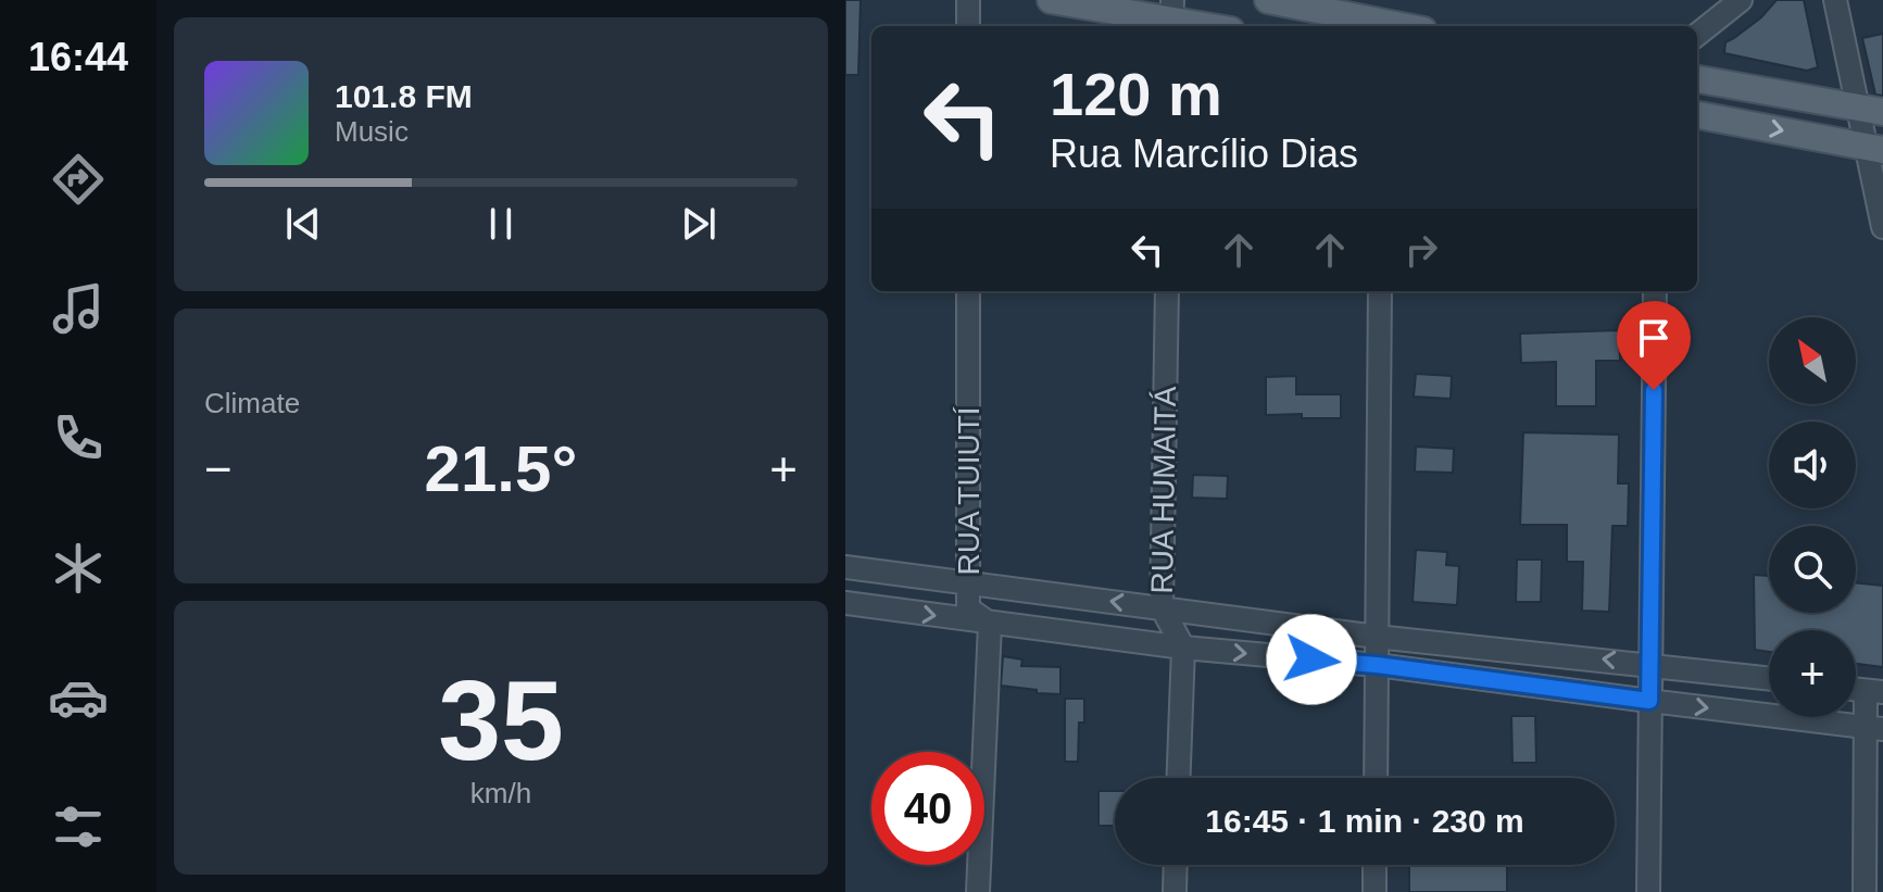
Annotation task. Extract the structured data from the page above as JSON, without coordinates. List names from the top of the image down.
{
  "streets": {
    "street": ["RUA HUMAITÁ", "RUA TUIUTÍ"]
  },
  "north": "top left",
  "page": {
    "tabs": "16:44",
    "turn": ["120 m", "Rua Marcílio Dias"],
    "song": ["101.8 FM", "Music"],
    "tile": [
      "Climate",
      ["35", "km/h"]
    ],
    "map_buttons": "+",
    "heat": ["−", "21.5°", "+"],
    "limit": "40",
    "trip": "16:45 · 1 min · 230 m"
  }
}
